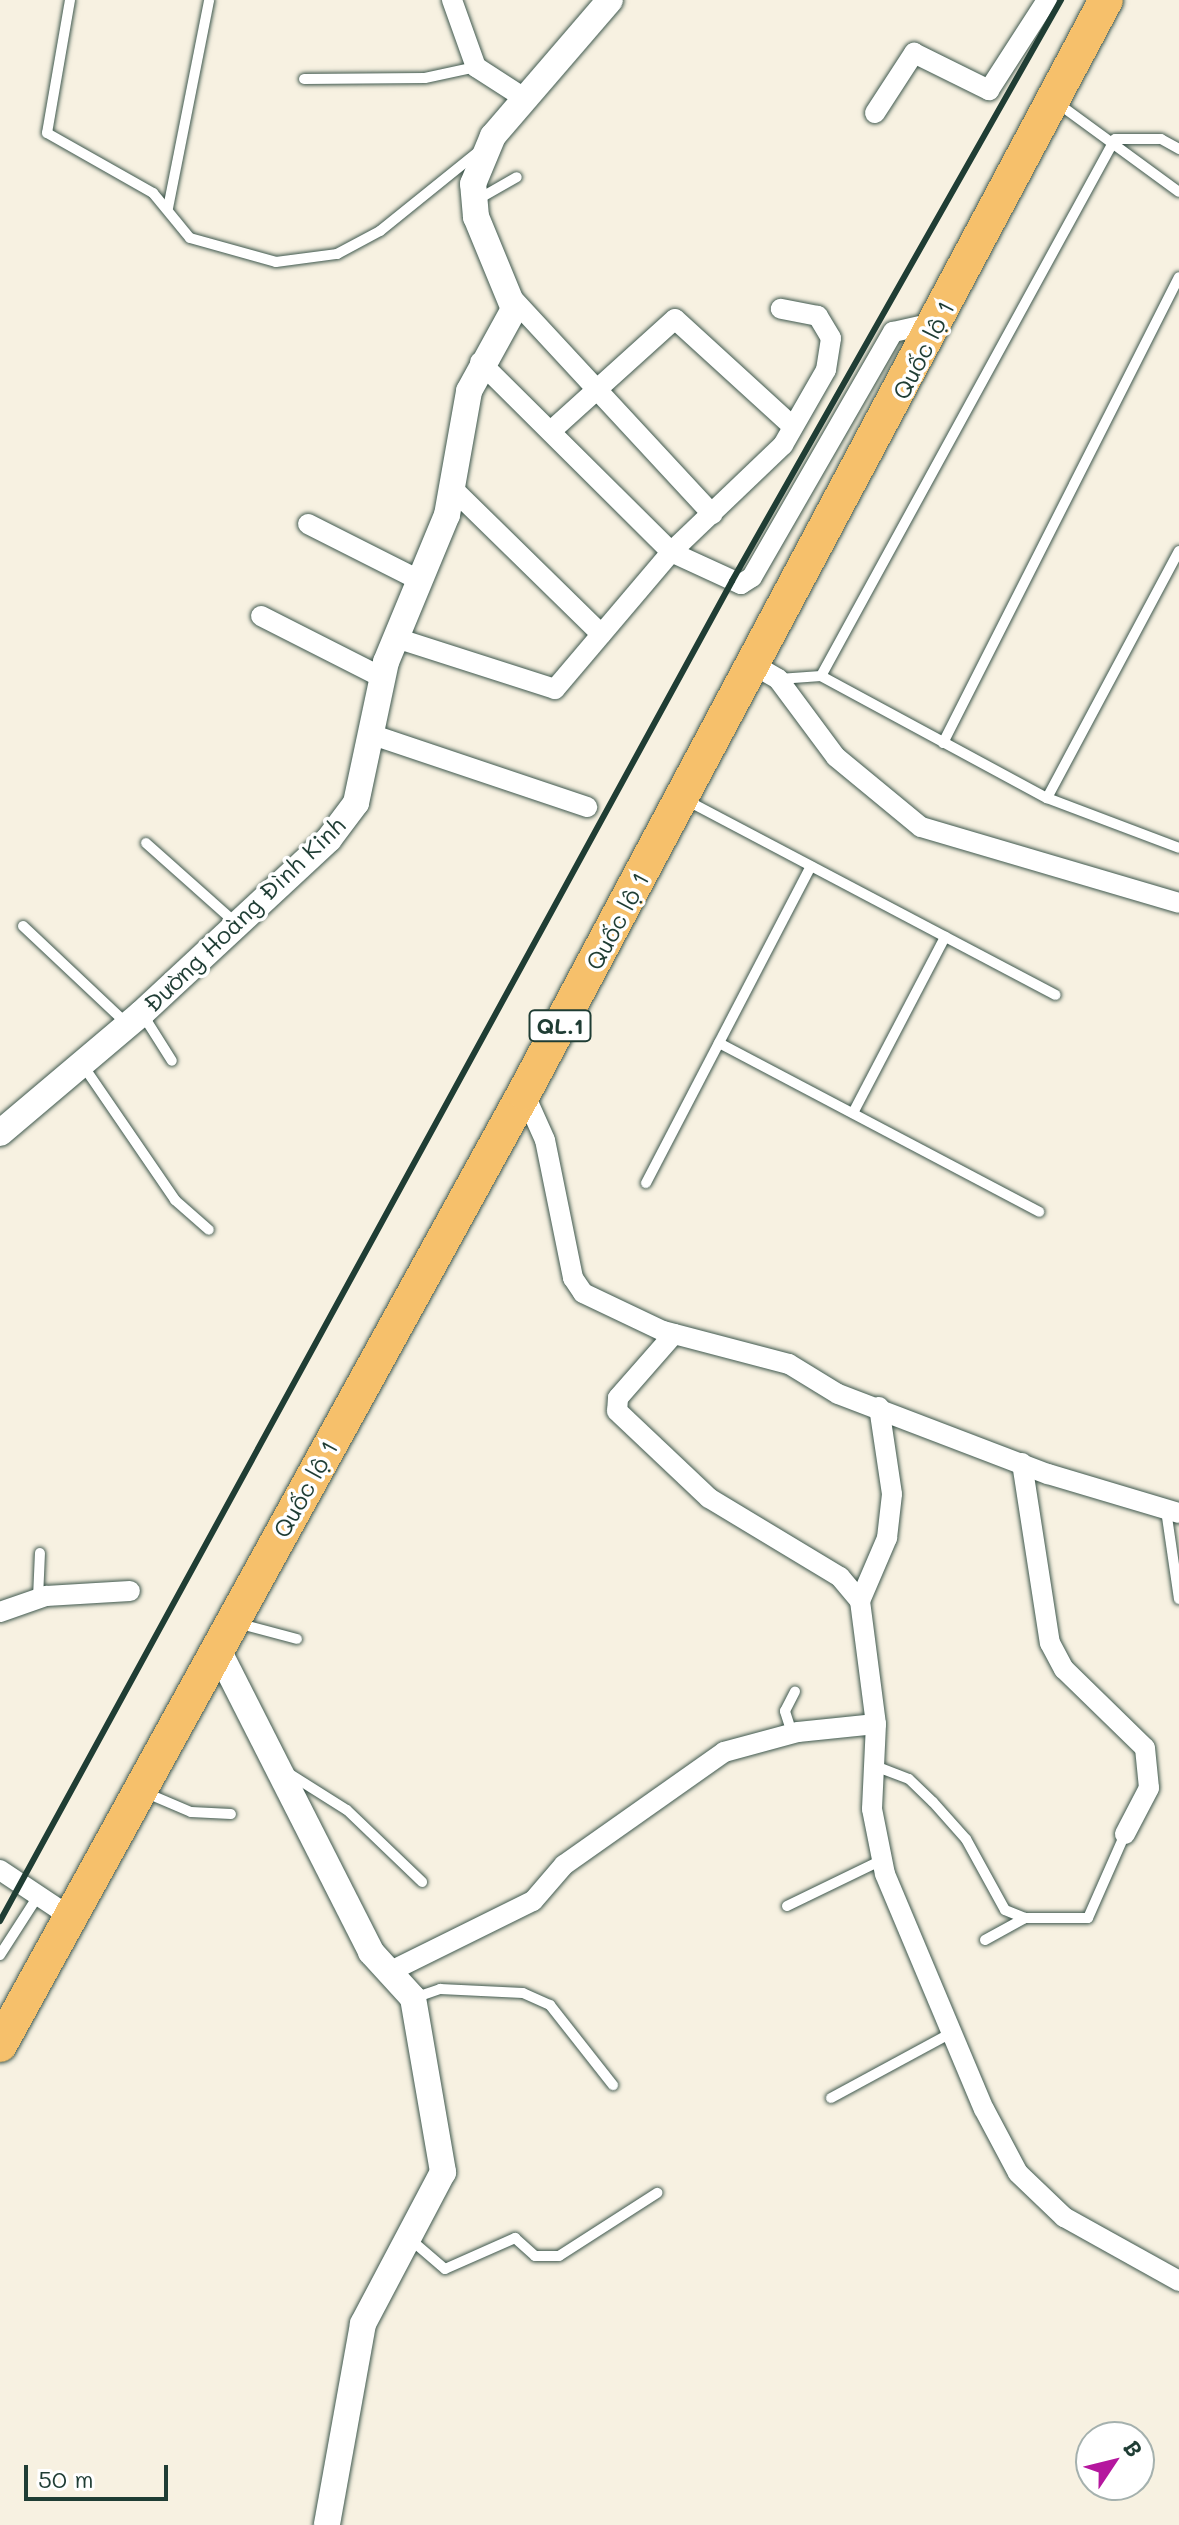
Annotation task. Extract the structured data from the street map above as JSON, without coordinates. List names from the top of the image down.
{
  "streets": {
    "highway": ["Quốc lộ 1", "QL.1"],
    "street": ["Đường Hoàng Đình Kinh"]
  },
  "scale_bar": "50 m",
  "north": "top right"
}
